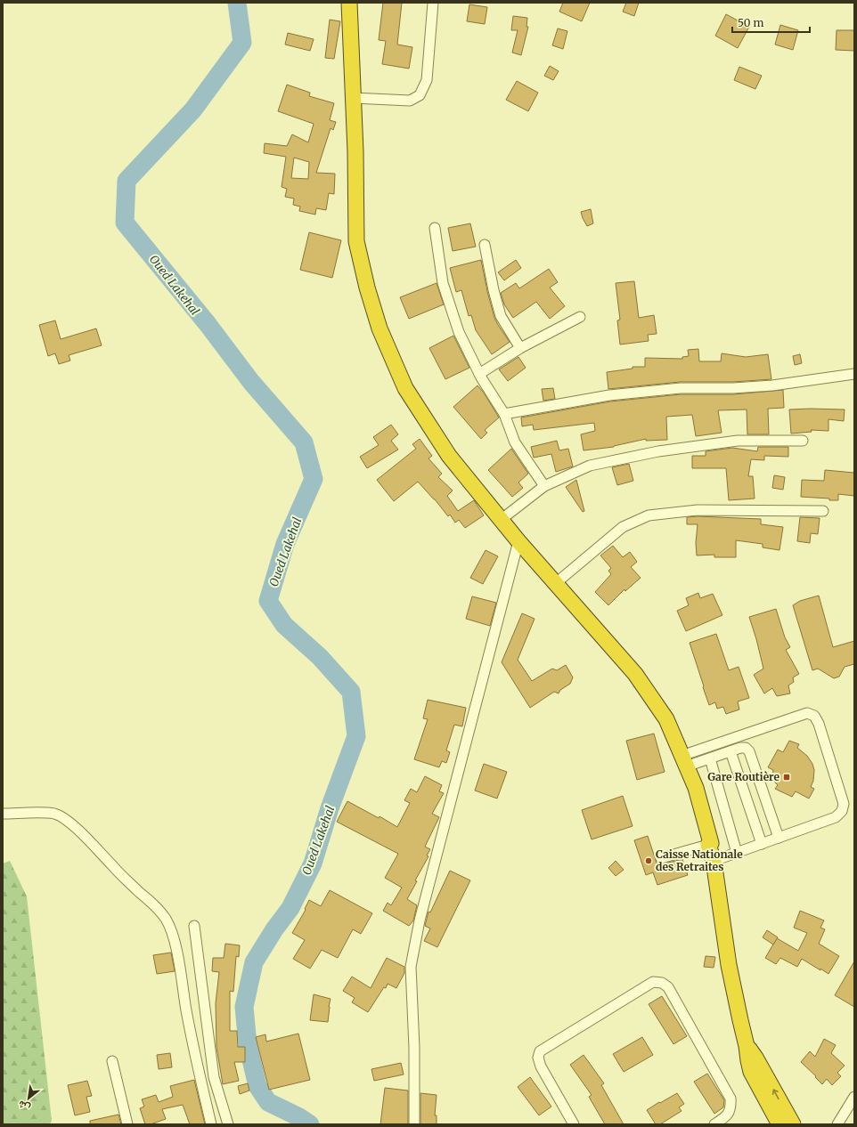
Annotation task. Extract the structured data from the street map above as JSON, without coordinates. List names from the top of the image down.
{
  "water": ["Oued Lakehal"],
  "places": {
    "transit": ["Gare Routière"],
    "other": ["Caisse Nationale des Retraites"]
  },
  "scale_bar": "50 m",
  "north": "bottom left"
}
